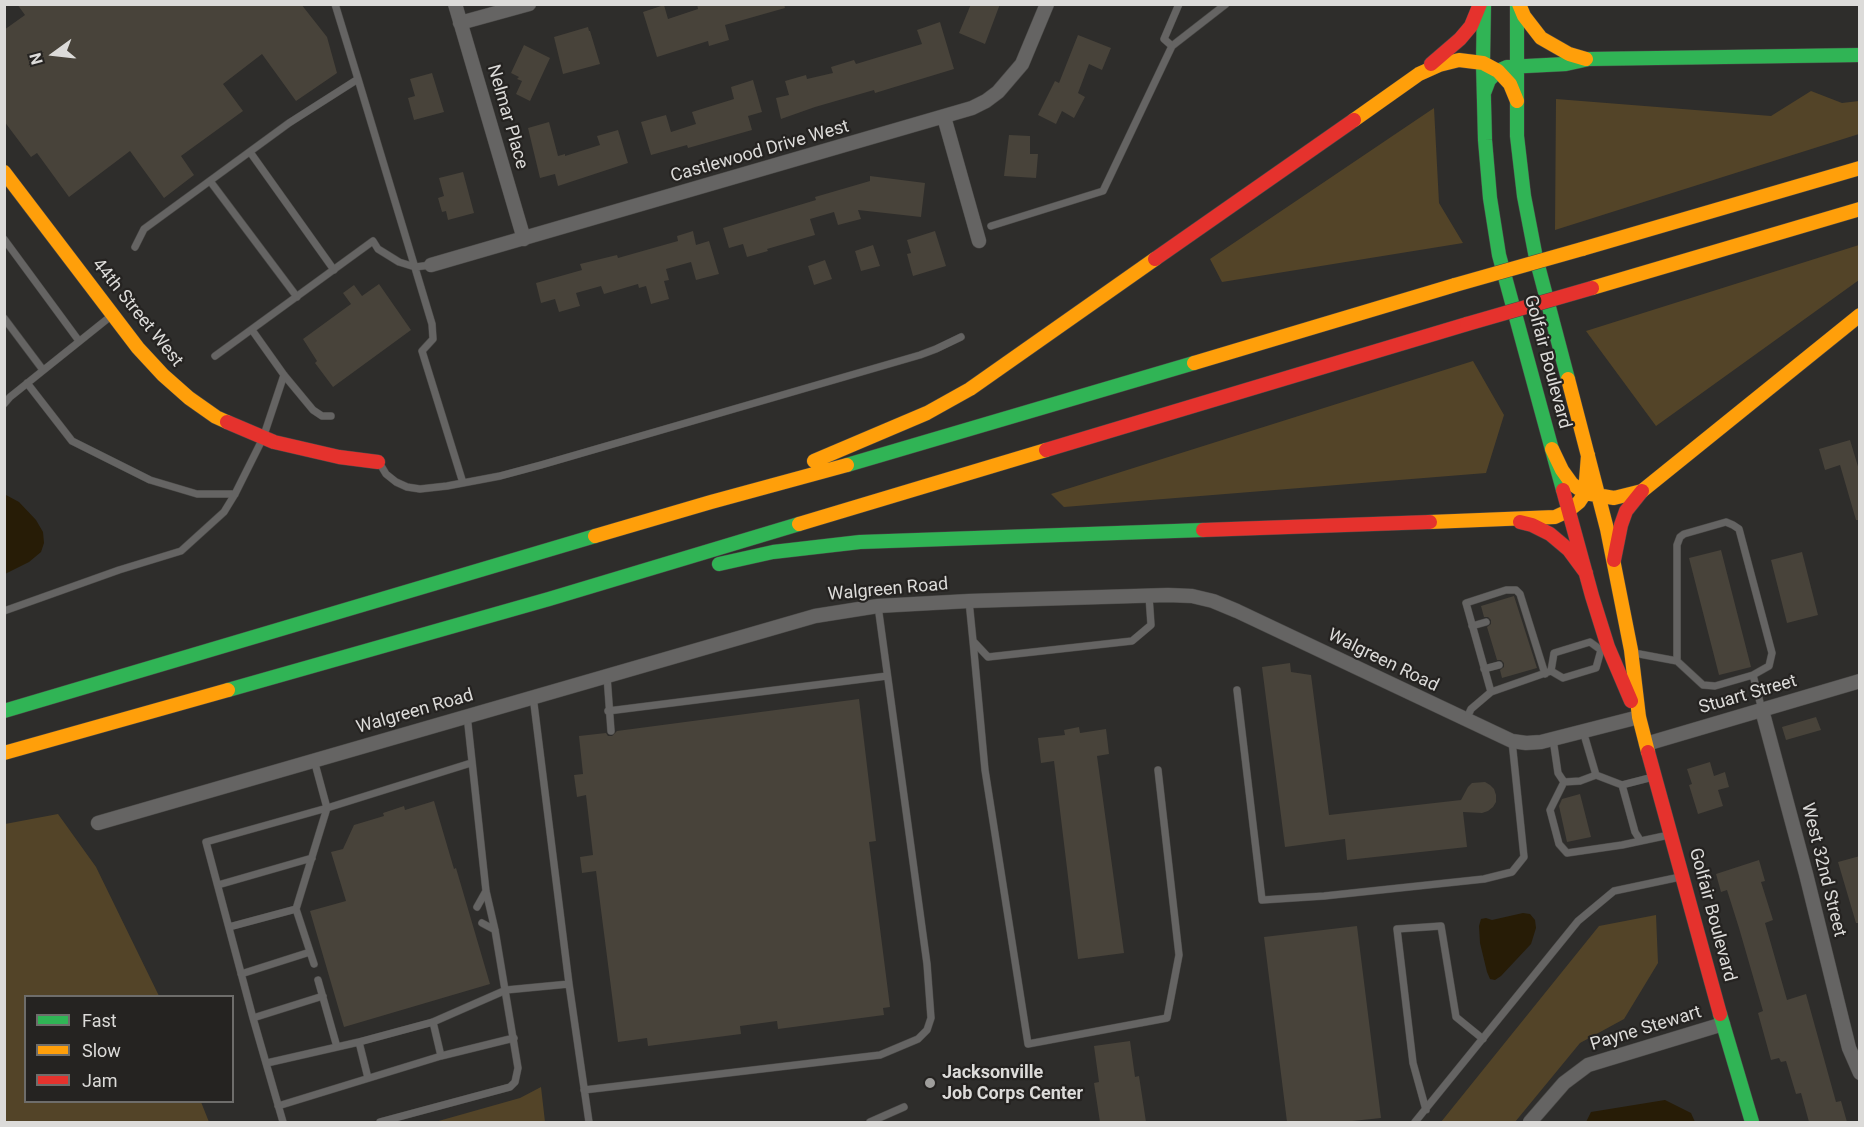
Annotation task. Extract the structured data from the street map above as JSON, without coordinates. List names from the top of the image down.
{
  "streets": {
    "main road": ["44th Street West", "Golfair Boulevard"],
    "street": [
      "Nelmar Place",
      "Castlewood Drive West",
      "Walgreen Road",
      "Stuart Street",
      "West 32nd Street",
      "Payne Stewart"
    ]
  },
  "crossings": [
    ["Nelmar Place", "Castlewood Drive West"],
    ["Golfair Boulevard", "Walgreen Road"],
    ["Golfair Boulevard", "Stuart Street"],
    ["Golfair Boulevard", "Payne Stewart"],
    ["Stuart Street", "West 32nd Street"]
  ],
  "places": ["Jacksonville Job Corps Center"],
  "legend": ["Fast", "Slow", "Jam"],
  "north": "left"
}
